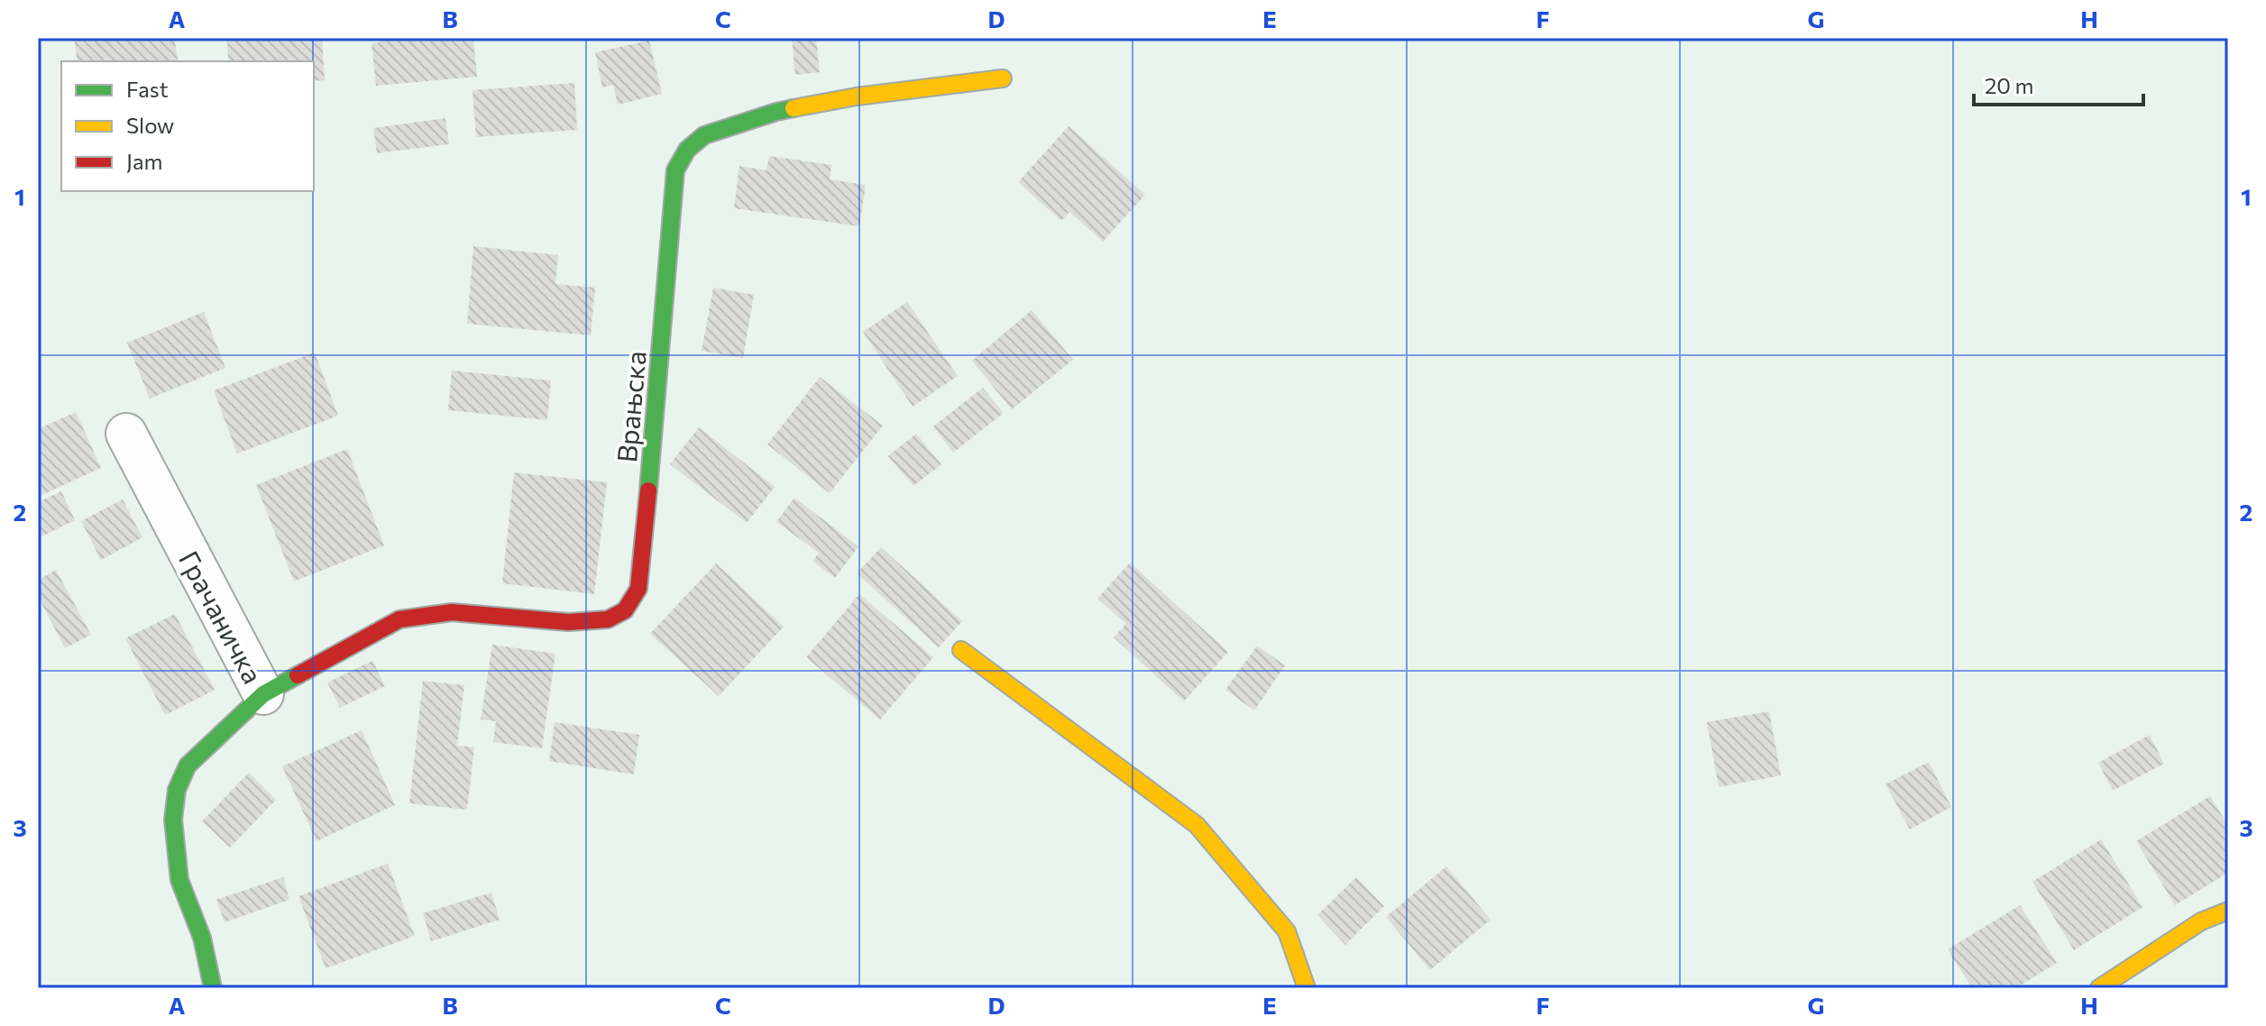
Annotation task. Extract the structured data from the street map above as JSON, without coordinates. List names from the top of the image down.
{
  "streets": {
    "street": ["Врањска", "Грачаничка"]
  },
  "crossings": [
    ["Врањска", "Грачаничка"]
  ],
  "legend": ["Fast", "Slow", "Jam"],
  "scale_bar": "20 m",
  "grid": {
    "columns": [
      "A",
      "B",
      "C",
      "D",
      "E",
      "F",
      "G",
      "H"
    ],
    "rows": ["1", "2", "3"]
  }
}
